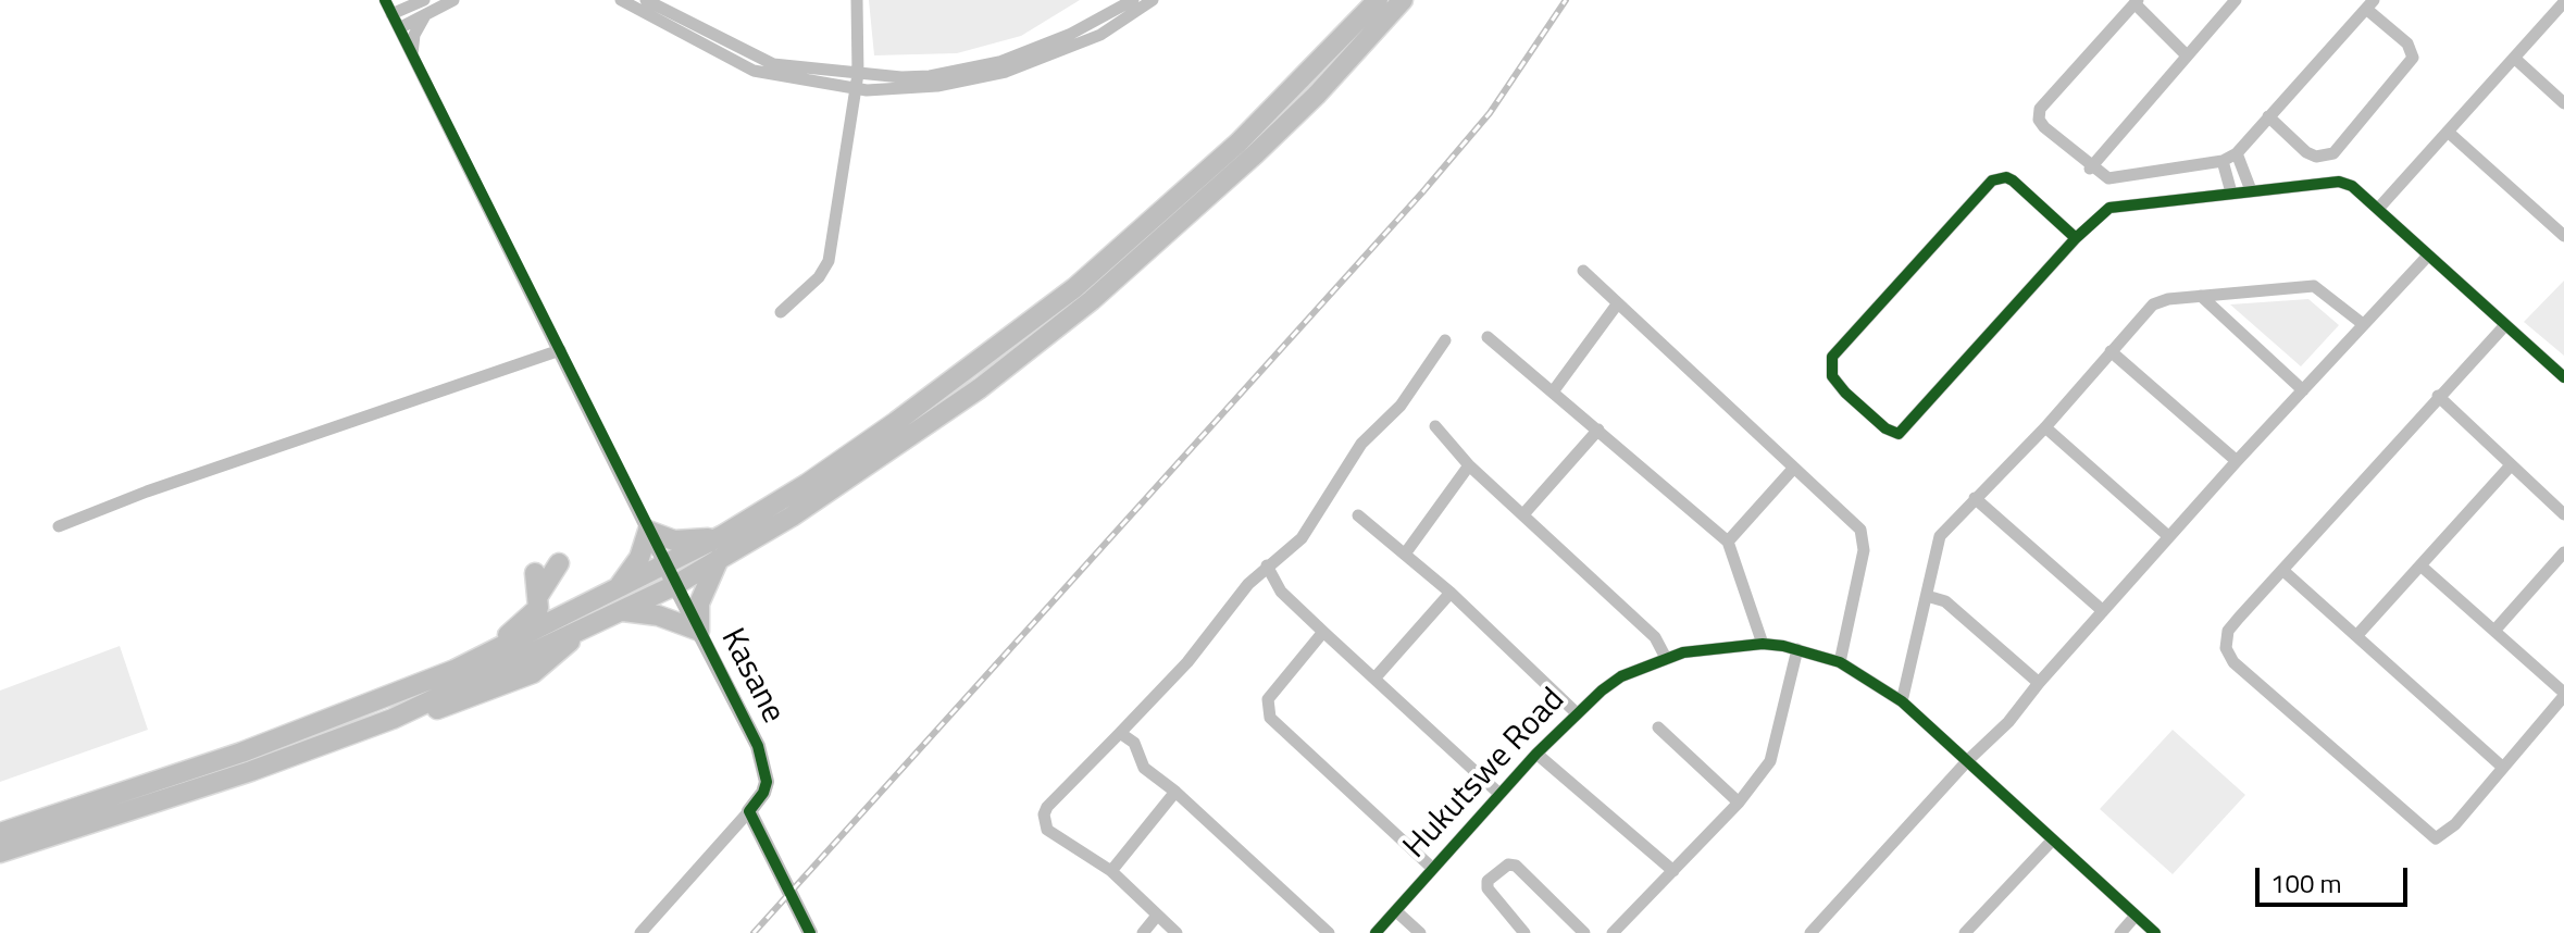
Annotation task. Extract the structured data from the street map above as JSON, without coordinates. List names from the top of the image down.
{
  "streets": {
    "street": ["Kasane", "Hukutswe Road"]
  },
  "scale_bar": "100 m"
}
